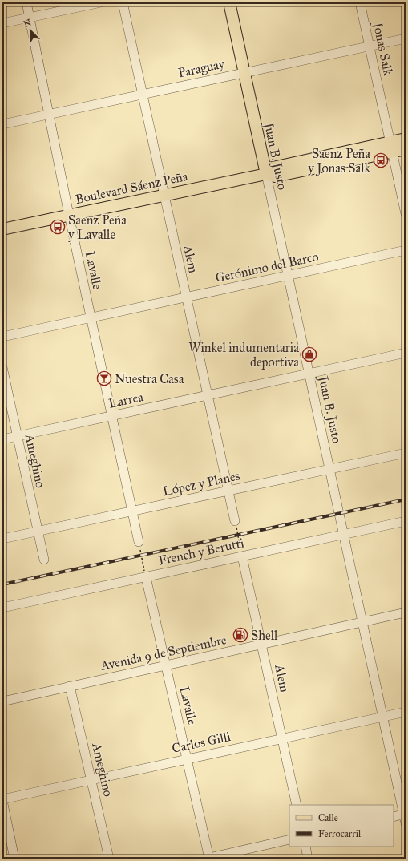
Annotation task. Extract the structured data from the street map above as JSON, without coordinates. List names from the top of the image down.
{
  "streets": {
    "main road": ["Juan B. Justo", "Boulevard Sáenz Peña"],
    "street": [
      "Jonas Salk",
      "Paraguay",
      "Alem",
      "Gerónimo del Barco",
      "Lavalle",
      "Larrea",
      "Ameghino",
      "López y Planes",
      "French y Berutti",
      "Avenida 9 de Septiembre",
      "Carlos Gilli"
    ]
  },
  "crossings": [
    ["Jonas Salk", "Paraguay"],
    ["Jonas Salk", "Boulevard Sáenz Peña"],
    ["Paraguay", "Juan B. Justo"],
    ["Paraguay", "Alem"],
    ["Paraguay", "Lavalle"],
    ["Juan B. Justo", "Boulevard Sáenz Peña"],
    ["Juan B. Justo", "Gerónimo del Barco"],
    ["Juan B. Justo", "Larrea"],
    ["Juan B. Justo", "López y Planes"],
    ["Juan B. Justo", "French y Berutti"],
    ["Juan B. Justo", "Avenida 9 de Septiembre"],
    ["Juan B. Justo", "Carlos Gilli"],
    ["Boulevard Sáenz Peña", "Alem"],
    ["Boulevard Sáenz Peña", "Lavalle"],
    ["Alem", "Gerónimo del Barco"],
    ["Alem", "Larrea"],
    ["Alem", "López y Planes"],
    ["Alem", "French y Berutti"],
    ["Alem", "Avenida 9 de Septiembre"],
    ["Alem", "Carlos Gilli"],
    ["Gerónimo del Barco", "Lavalle"],
    ["Lavalle", "Larrea"],
    ["Lavalle", "López y Planes"],
    ["Lavalle", "French y Berutti"],
    ["Lavalle", "Avenida 9 de Septiembre"],
    ["Lavalle", "Carlos Gilli"],
    ["Larrea", "Ameghino"],
    ["Ameghino", "López y Planes"],
    ["Ameghino", "Avenida 9 de Septiembre"],
    ["Ameghino", "Carlos Gilli"]
  ],
  "places": {
    "bus stop": ["Saenz Peña y Jonas Salk", "Saenz Peña y Lavalle"],
    "shop": ["Winkel indumentaria deportiva"],
    "bar": ["Nuestra Casa"],
    "fuel station": ["Shell"]
  },
  "legend": ["Calle", "Ferrocarril"],
  "north": "top left"
}
